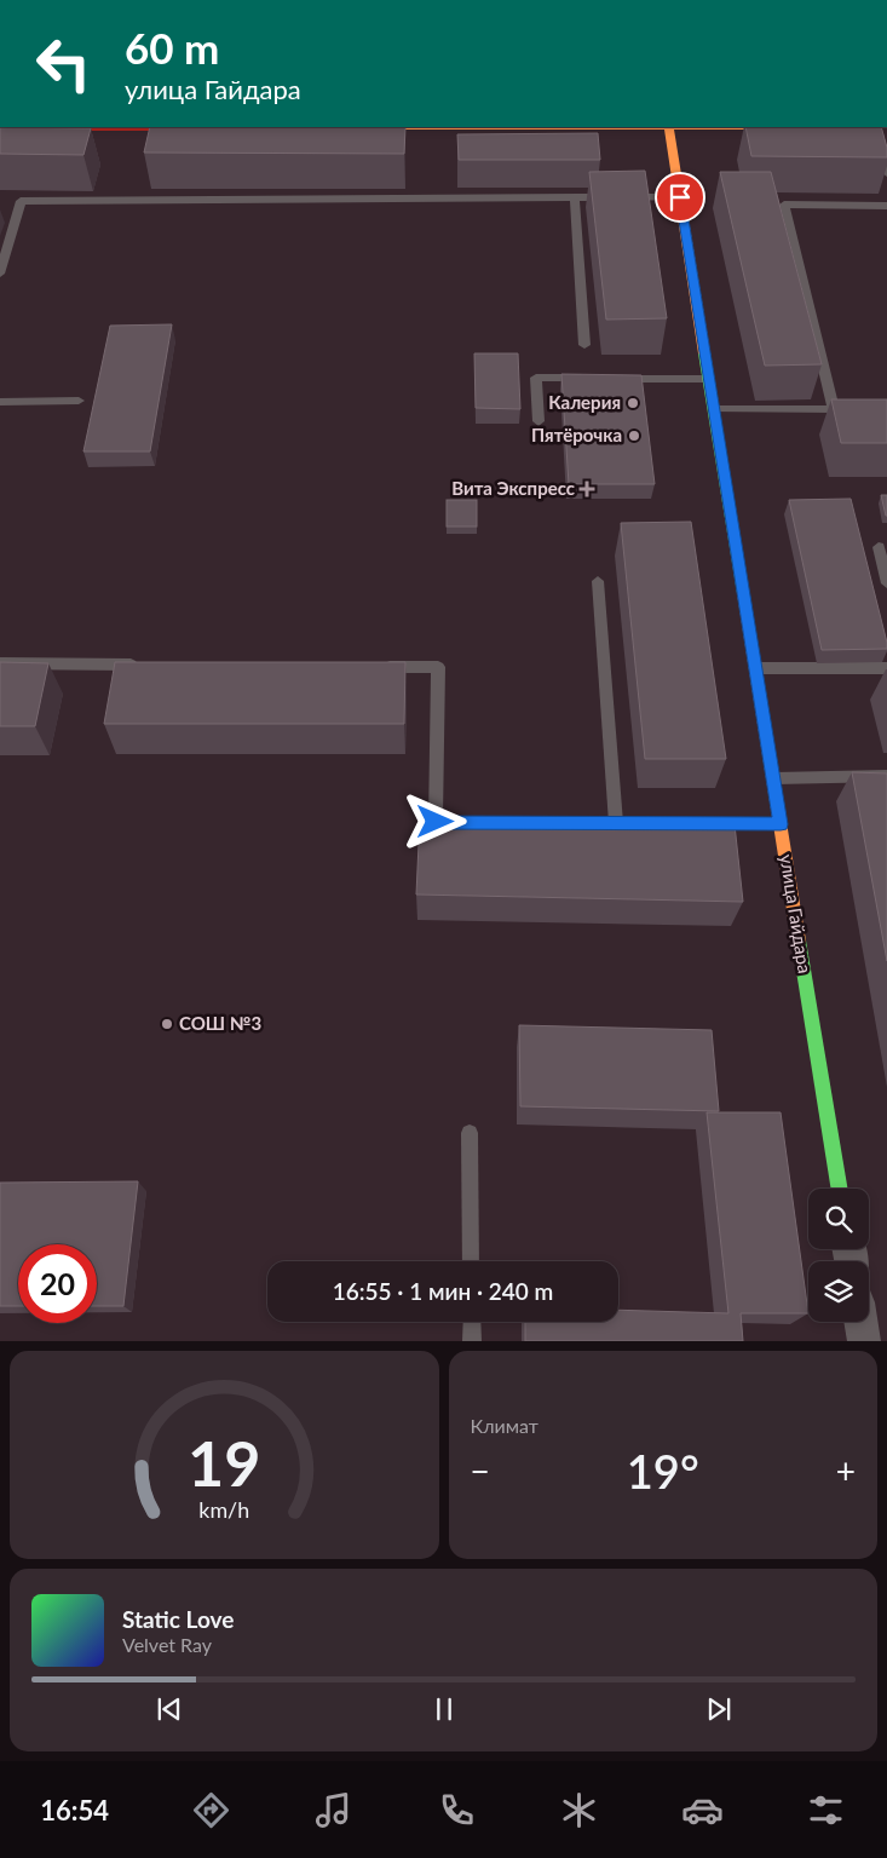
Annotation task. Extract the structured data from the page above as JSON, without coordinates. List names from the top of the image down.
{
  "streets": {
    "street": ["улица Гайдара"]
  },
  "places": {
    "other": ["Калерия", "Пятёрочка", "СОШ №3"],
    "health": ["Вита Экспресс"]
  },
  "page": {
    "turn": ["60 m", "улица Гайдара"],
    "limit": "20",
    "trip": "16:55 · 1 мин · 240 m",
    "tile": "Климат",
    "heat": ["−", "19°", "+"],
    "song": ["Static Love", "Velvet Ray"],
    "tabs": "16:54",
    "gauge": ["19", "km/h"]
  }
}
